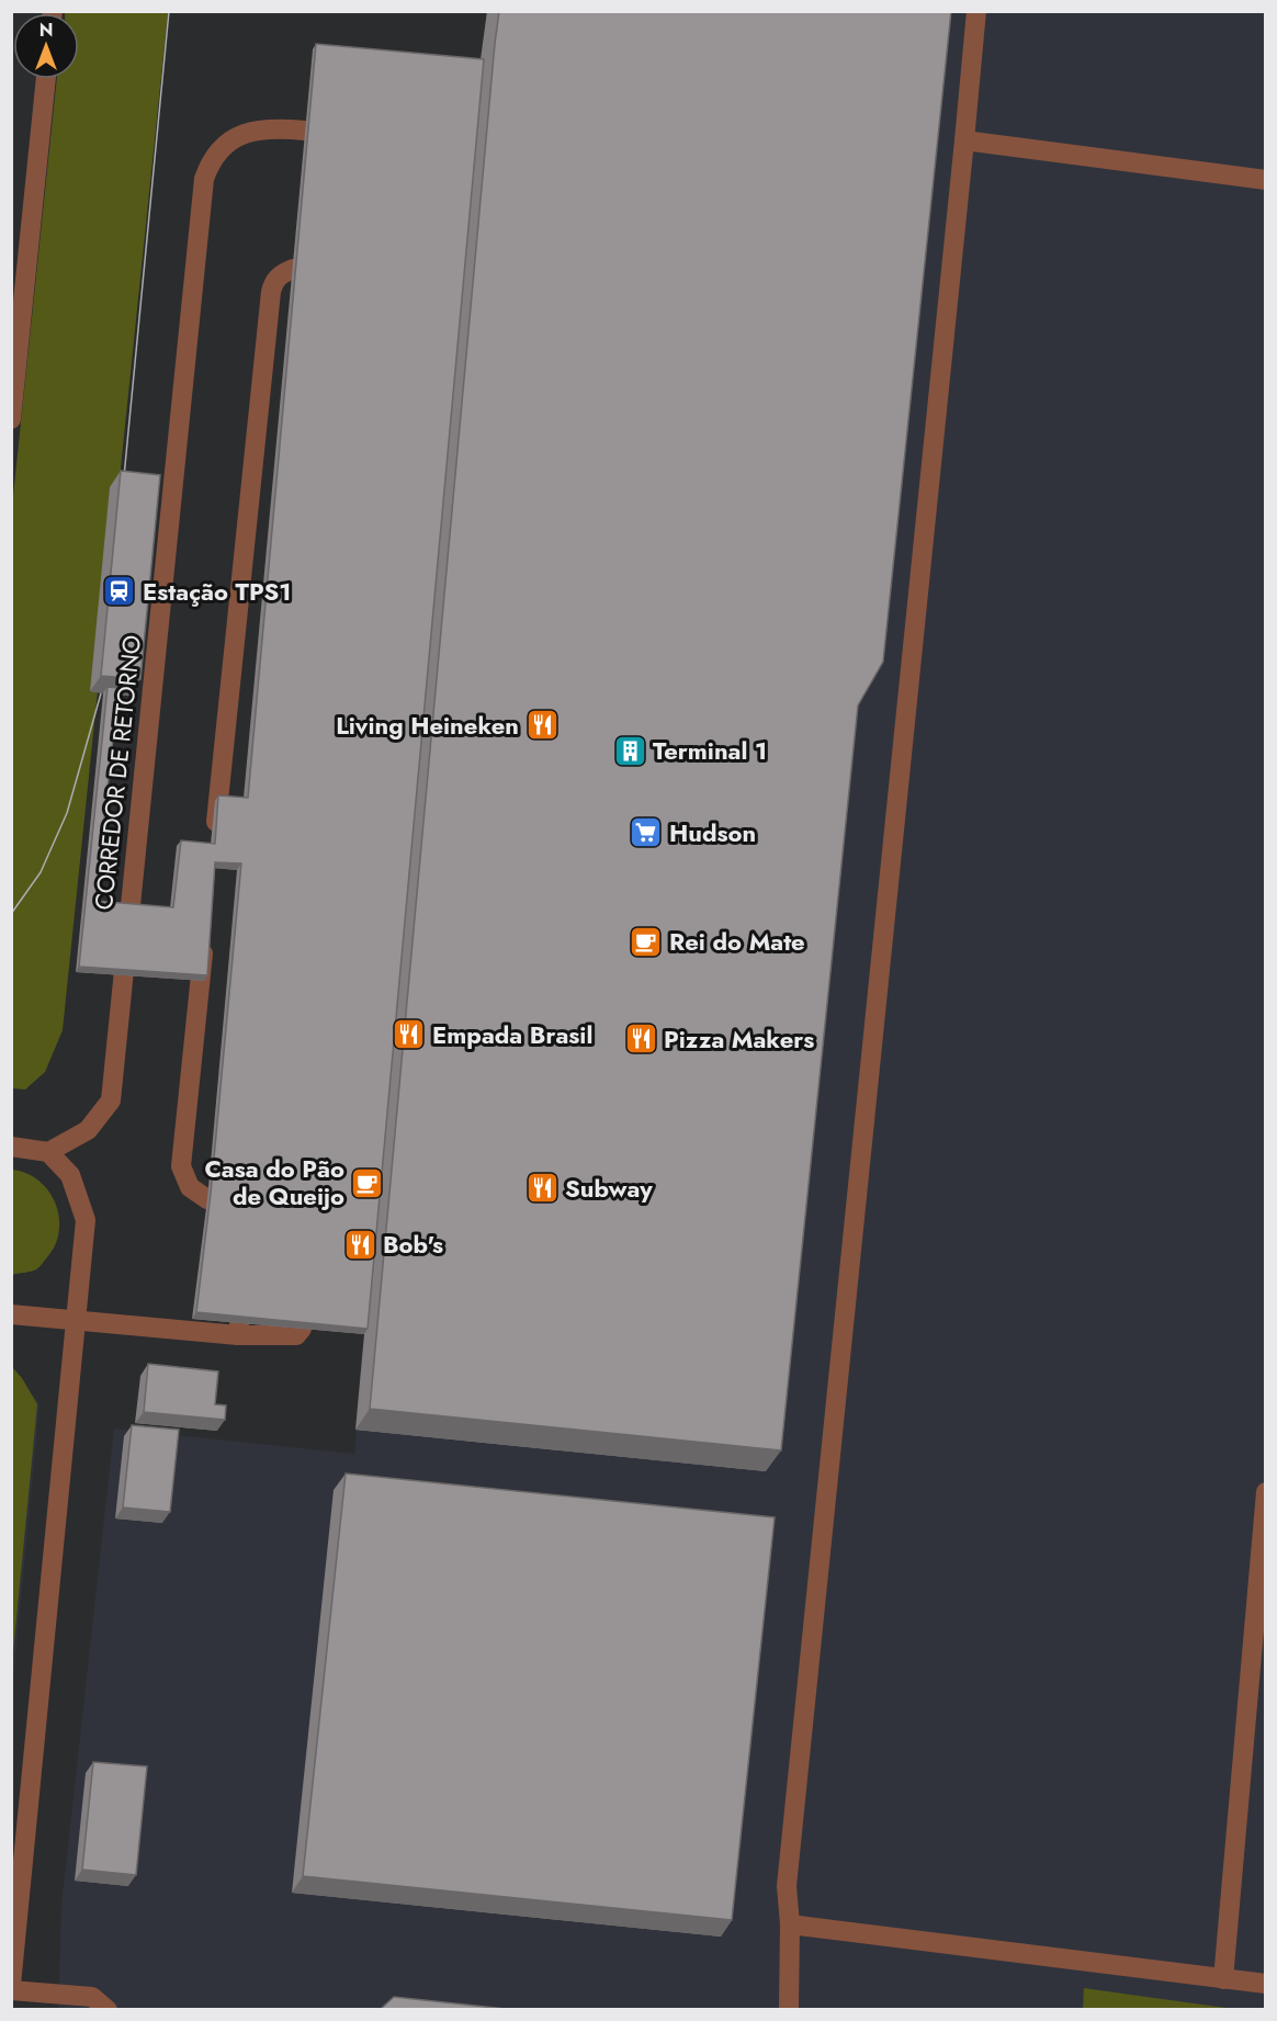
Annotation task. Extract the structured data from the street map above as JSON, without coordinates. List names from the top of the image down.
{
  "streets": {
    "street": ["CORREDOR DE RETORNO"]
  },
  "places": {
    "station": ["Estação TPS1"],
    "restaurant": [
      "Living Heineken",
      "Empada Brasil",
      "Pizza Makers",
      "Subway",
      "Bob's"
    ],
    "building": ["Terminal 1"],
    "supermarket": ["Hudson"],
    "cafe": ["Rei do Mate", "Casa do Pão de Queijo"]
  },
  "north": "top"
}
